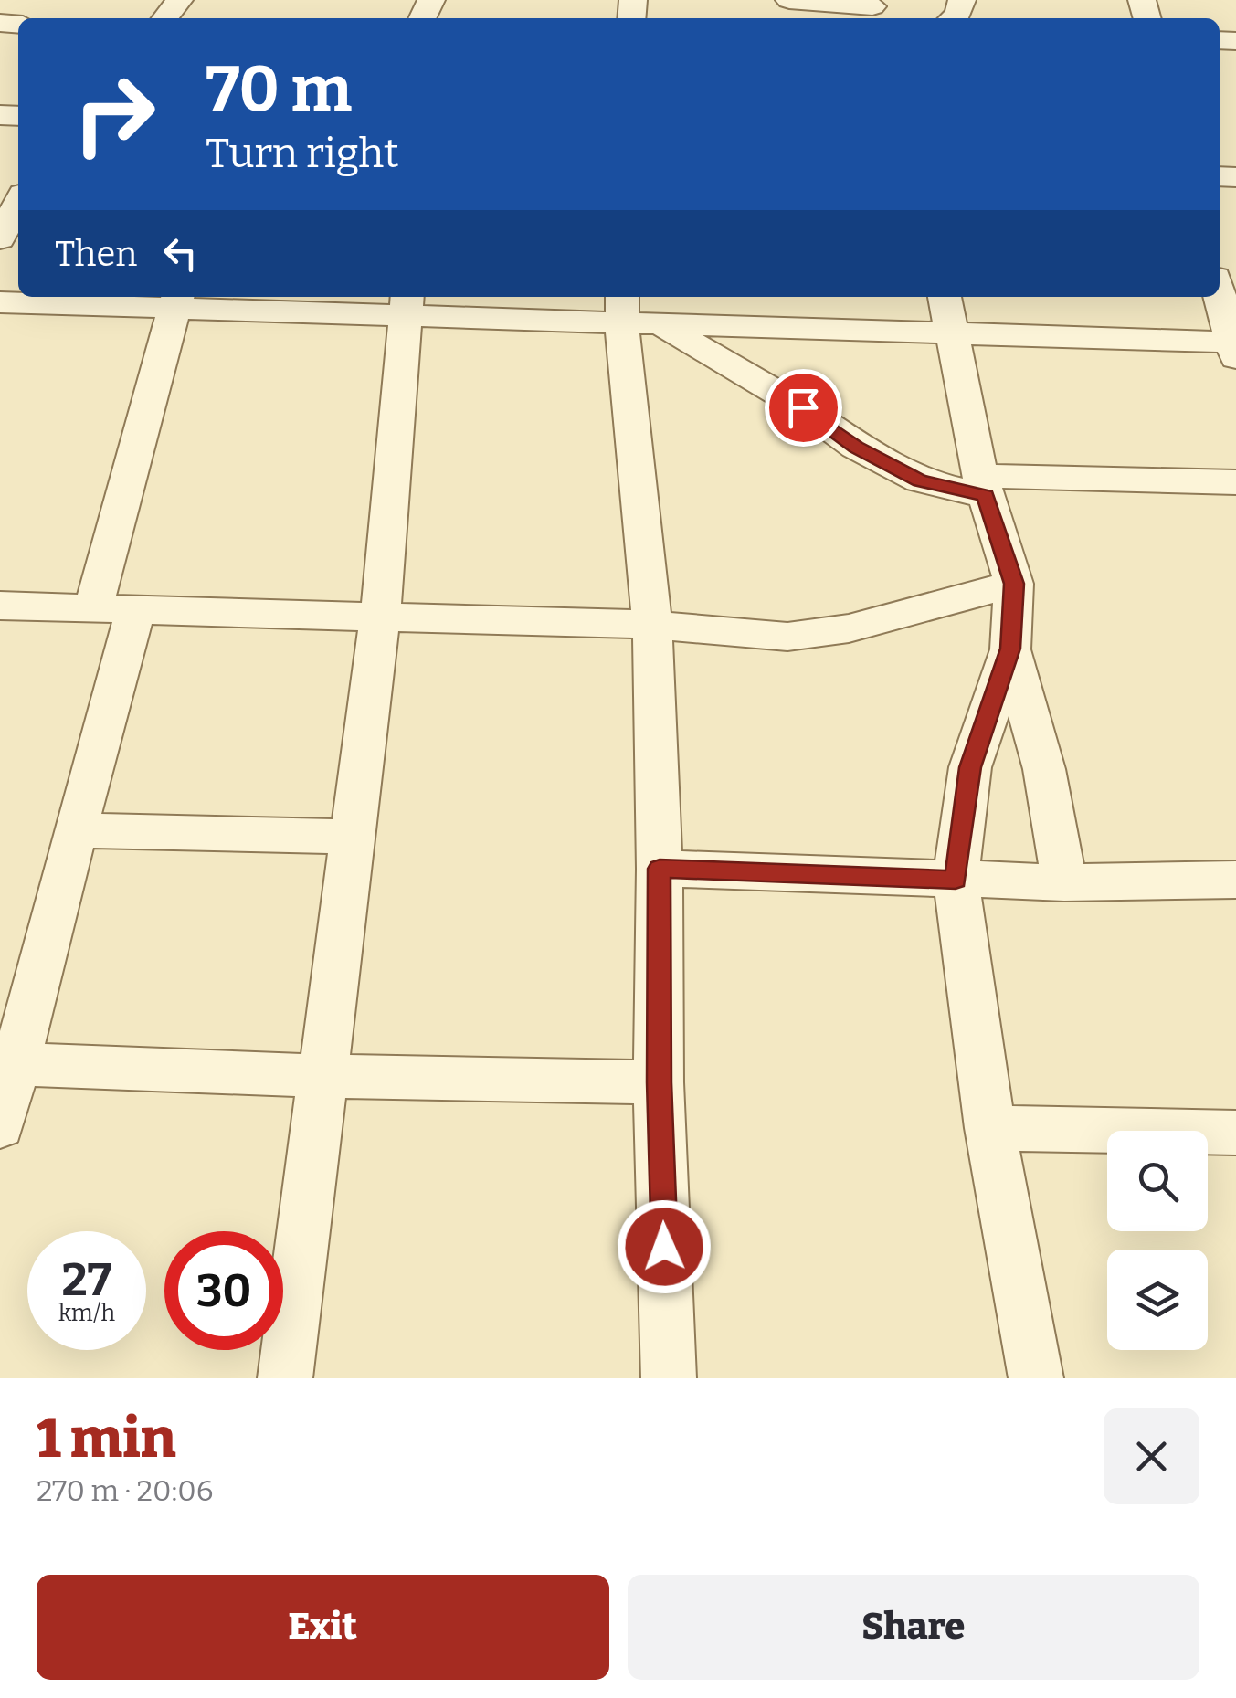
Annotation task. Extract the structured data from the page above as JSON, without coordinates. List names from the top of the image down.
{
  "page": {
    "turn": ["70 m", "Turn right"],
    "then": "Then",
    "speed": "27 km/h",
    "limit": "30",
    "heading": ["1 min", "270 m · 20:06"],
    "buttons": ["Exit", "Share"]
  }
}
